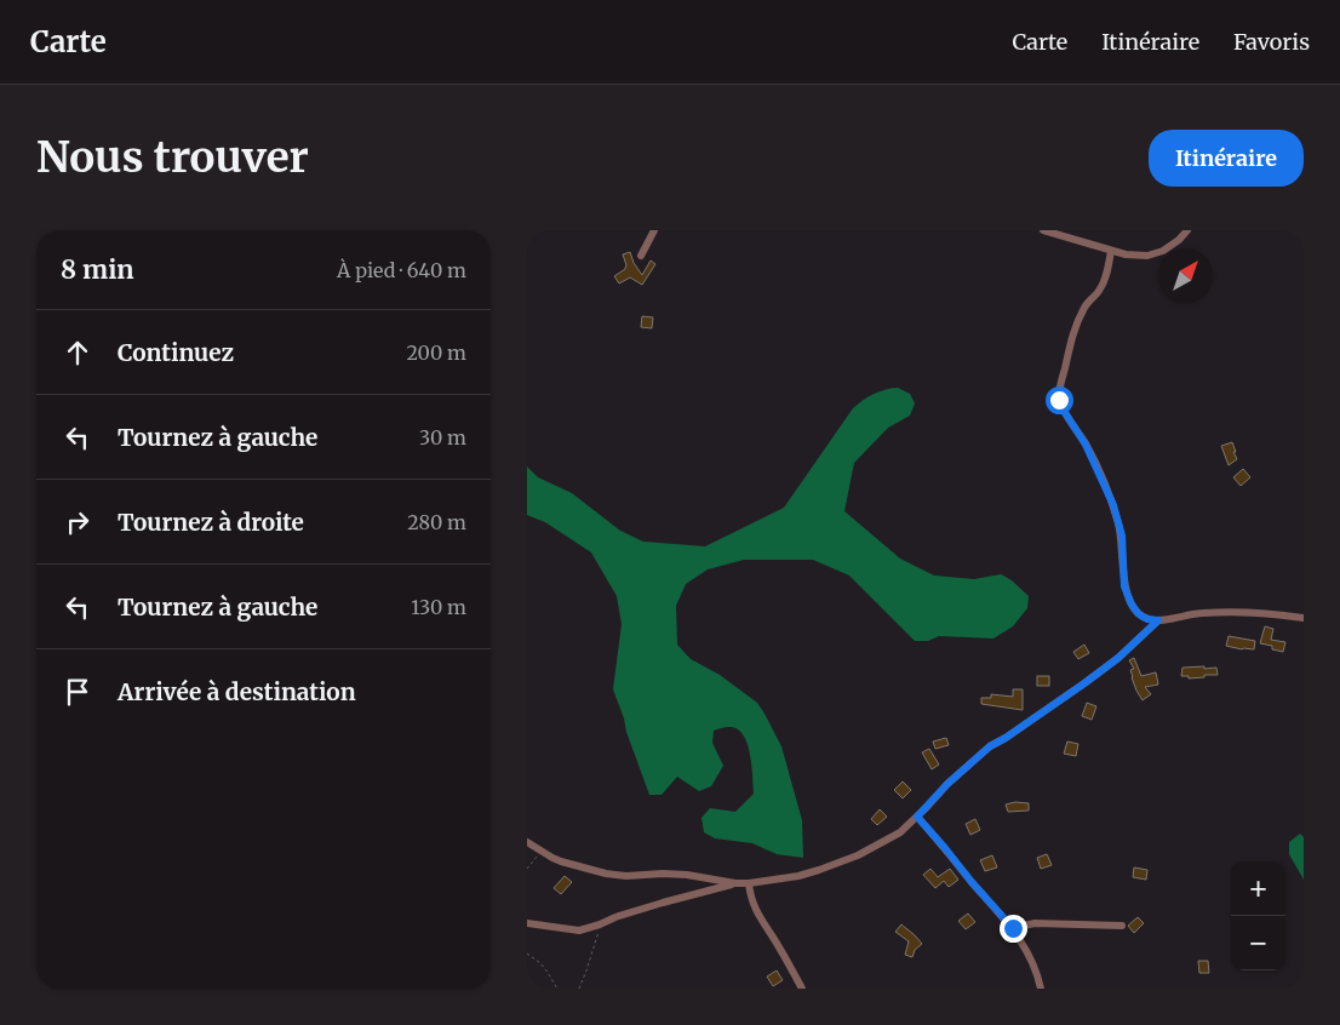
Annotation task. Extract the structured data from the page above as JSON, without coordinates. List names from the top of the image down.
{
  "north": "top right",
  "page": {
    "header": "Carte",
    "nav": ["Carte", "Itinéraire", "Favoris"],
    "buttons": "Itinéraire",
    "title": "Nous trouver",
    "heading": ["8 min", "À pied · 640 m"],
    "list": [
      ["Continuez", "200 m"],
      ["Tournez à gauche", "30 m"],
      ["Tournez à droite", "280 m"],
      ["Tournez à gauche", "130 m"],
      "Arrivée à destination"
    ],
    "map_buttons": ["+", "−"]
  }
}
